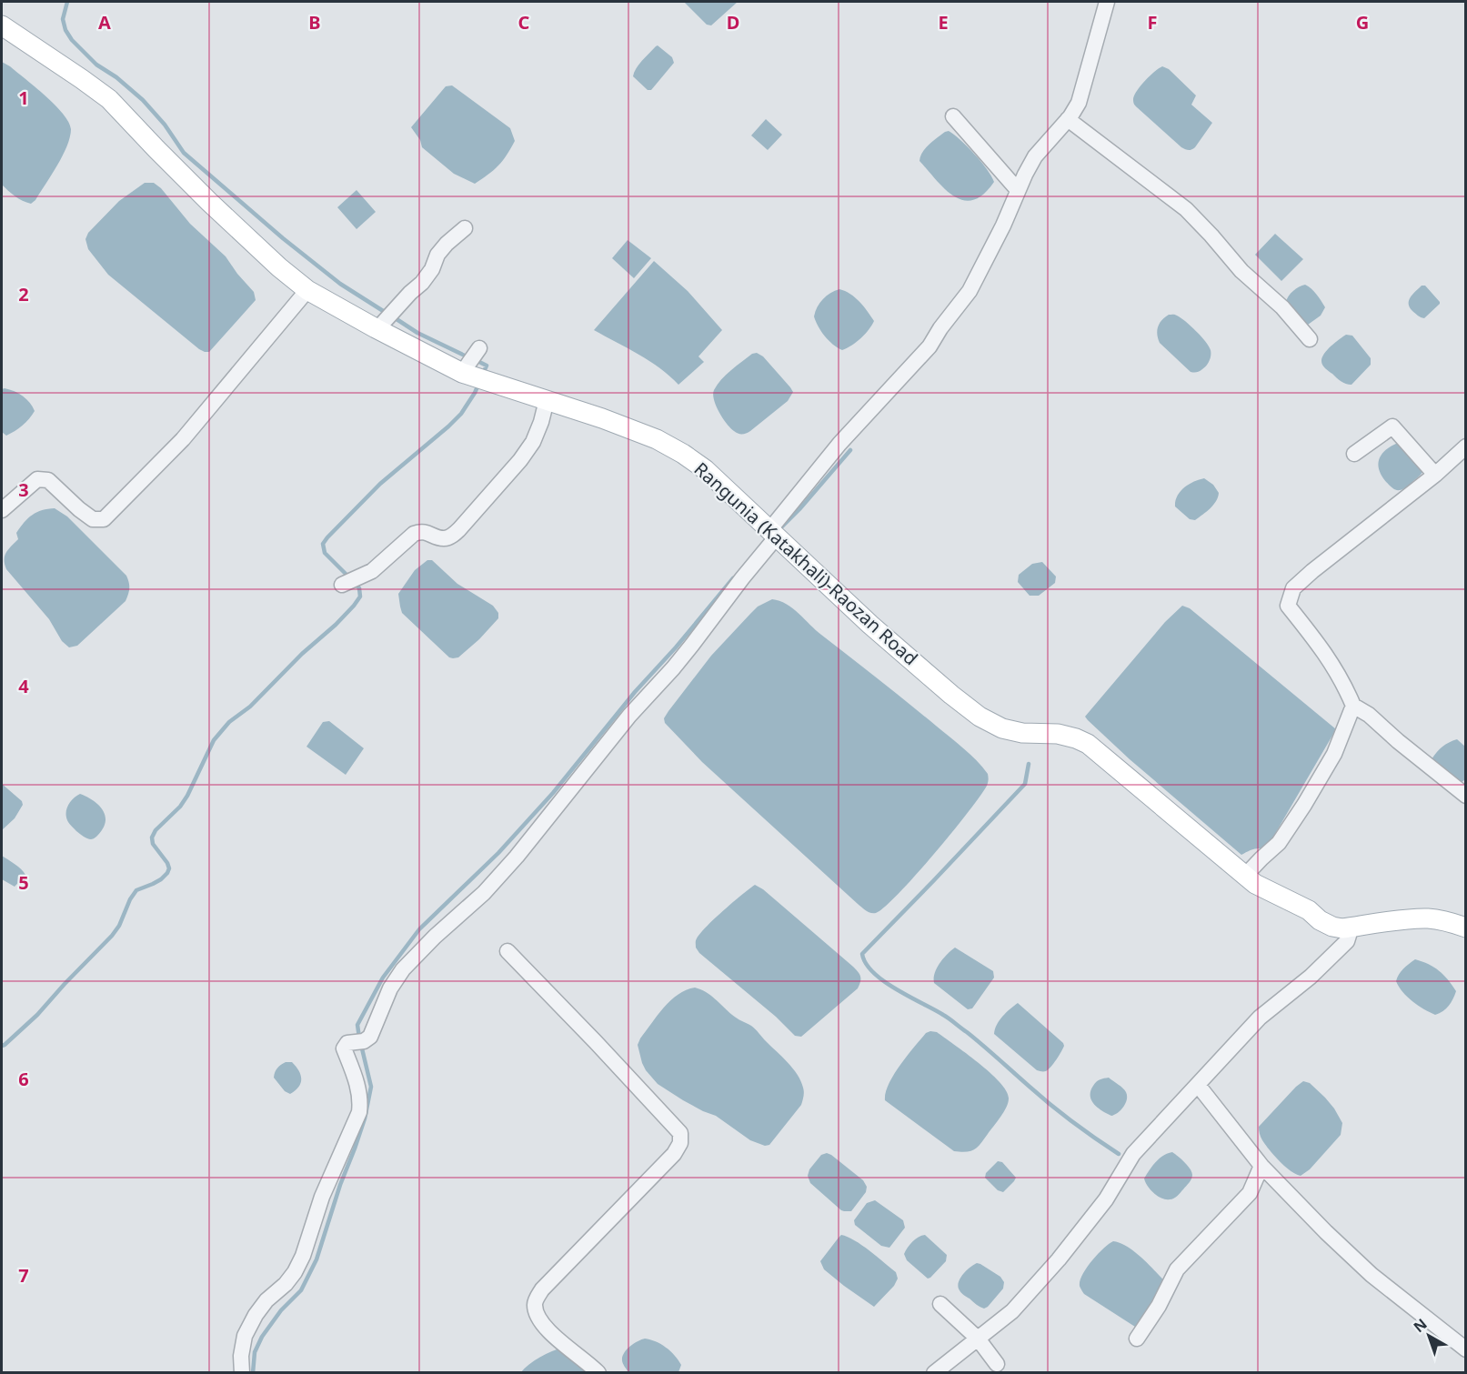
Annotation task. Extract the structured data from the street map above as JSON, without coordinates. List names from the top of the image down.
{
  "streets": {
    "main road": ["Rangunia (Katakhali)-Raozan Road"]
  },
  "north": "top left",
  "grid": {
    "columns": [
      "A",
      "B",
      "C",
      "D",
      "E",
      "F",
      "G"
    ],
    "rows": [
      "1",
      "2",
      "3",
      "4",
      "5",
      "6",
      "7"
    ]
  }
}
